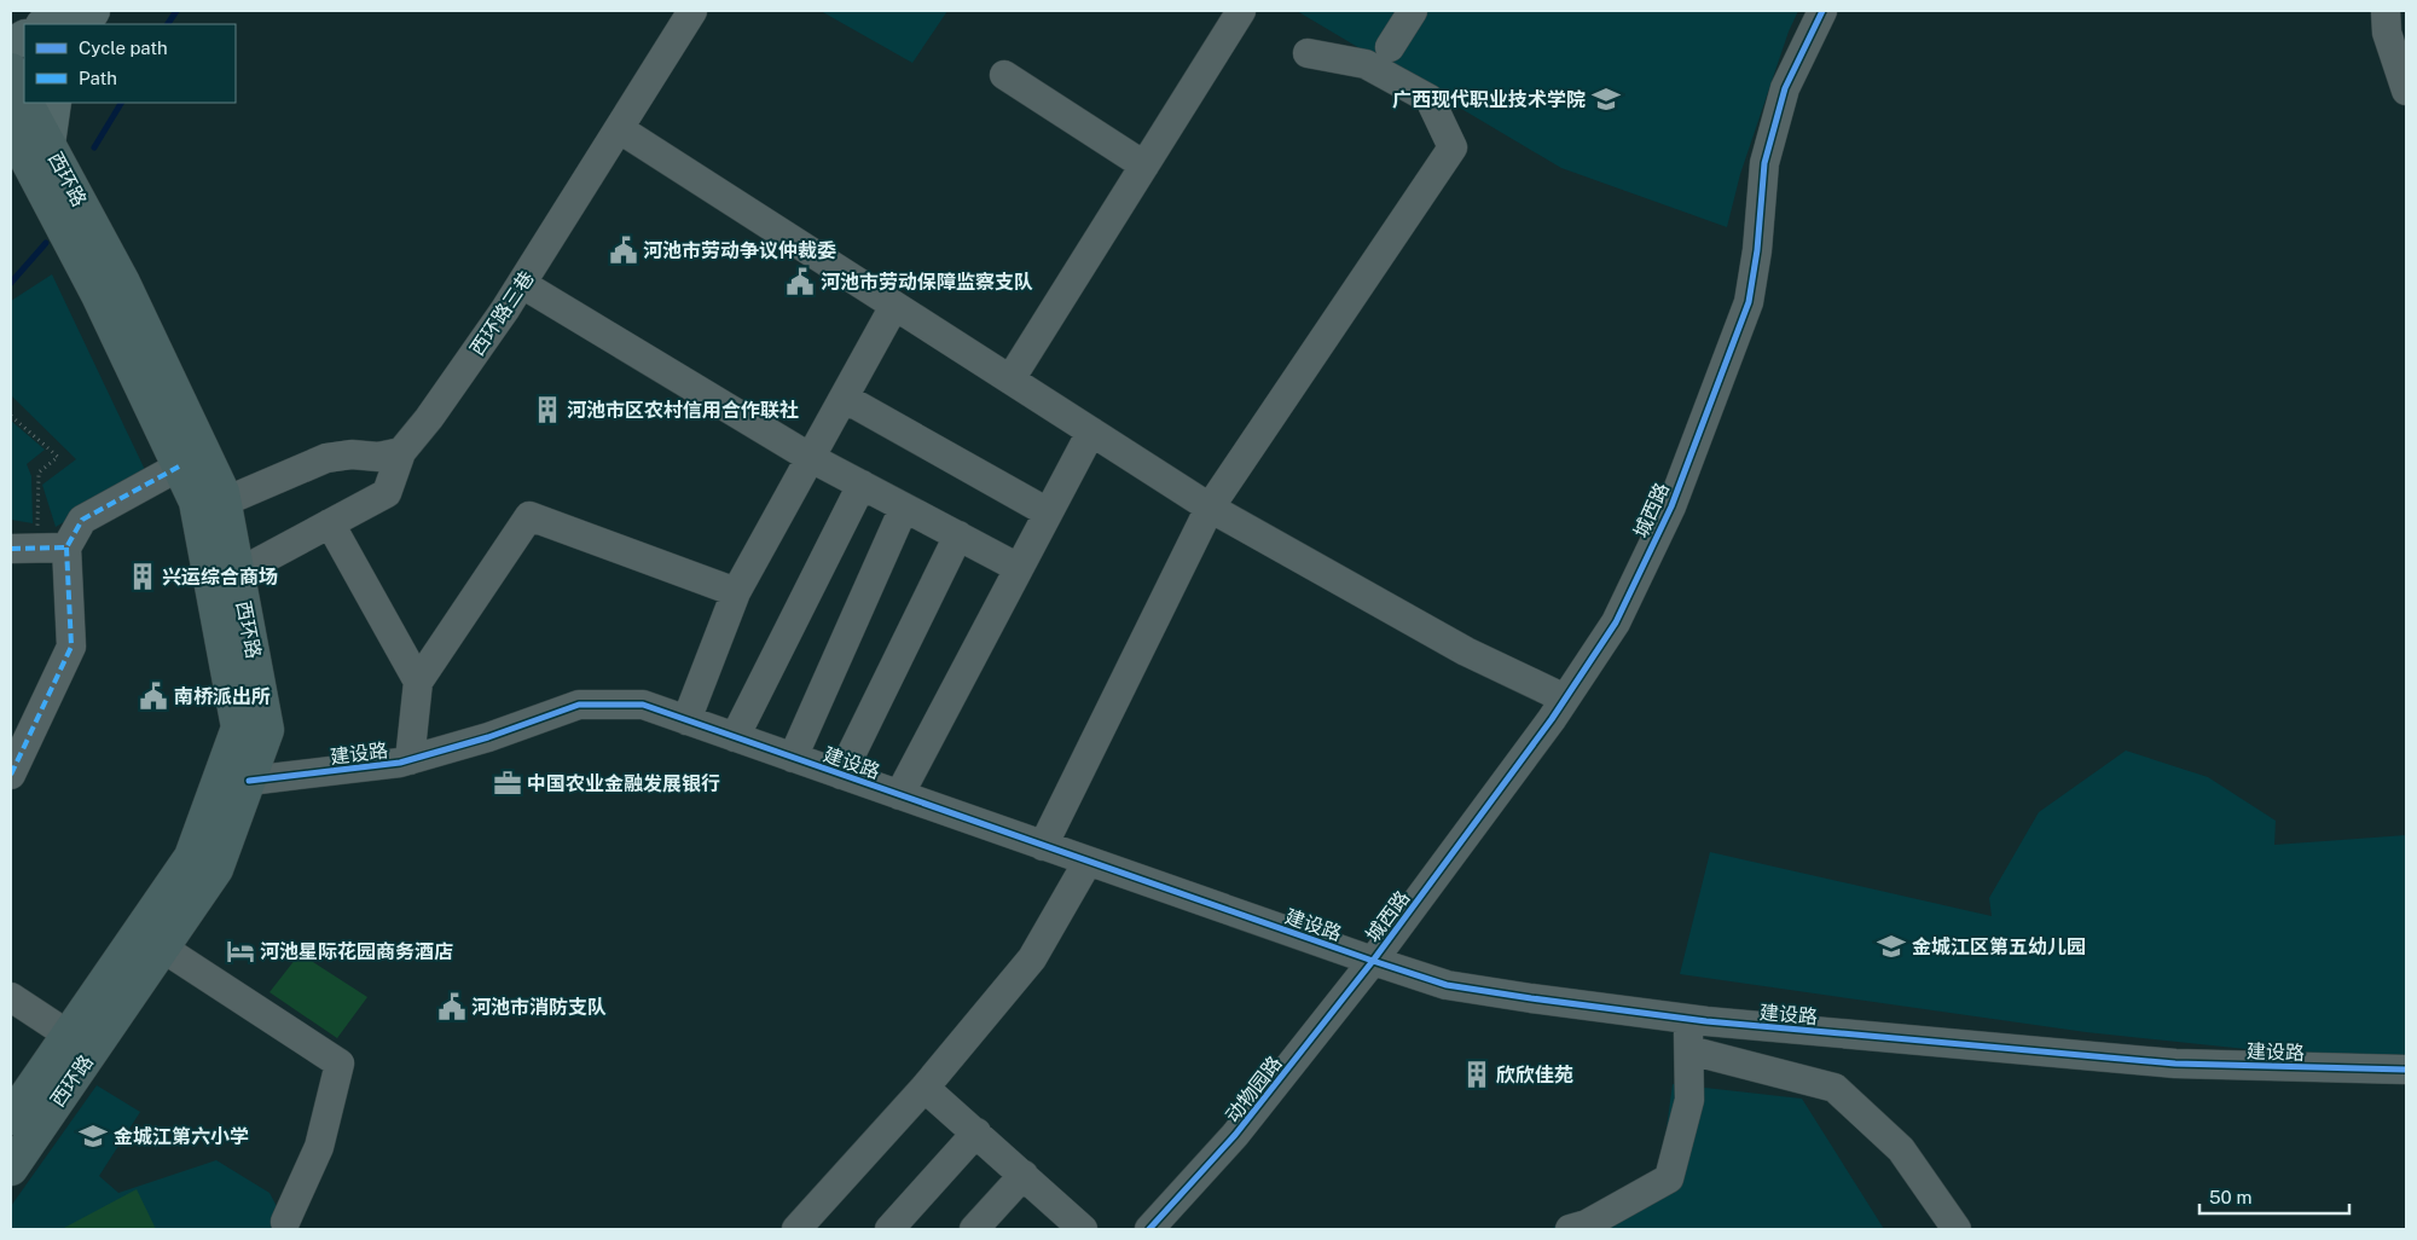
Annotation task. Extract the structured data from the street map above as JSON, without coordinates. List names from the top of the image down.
{
  "streets": {
    "highway": ["西环路"],
    "street": [
      "西环路三巷",
      "城西路",
      "建设路",
      "动物园路"
    ]
  },
  "crossings": [
    ["西环路", "西环路三巷"],
    ["西环路", "建设路"],
    ["城西路", "建设路"],
    ["城西路", "动物园路"],
    ["建设路", "动物园路"]
  ],
  "places": {
    "school or university": ["广西现代职业技术学院", "金城江区第五幼儿园", "金城江第六小学"],
    "public building": [
      "河池市劳动争议仲裁委",
      "河池市劳动保障监察支队",
      "南桥派出所",
      "河池市消防支队"
    ],
    "building": ["河池市区农村信用合作联社", "兴运综合商场", "欣欣佳苑"],
    "office": ["中国农业金融发展银行"],
    "hotel": ["河池星际花园商务酒店"]
  },
  "legend": ["Cycle path", "Path"],
  "scale_bar": "50 m"
}
